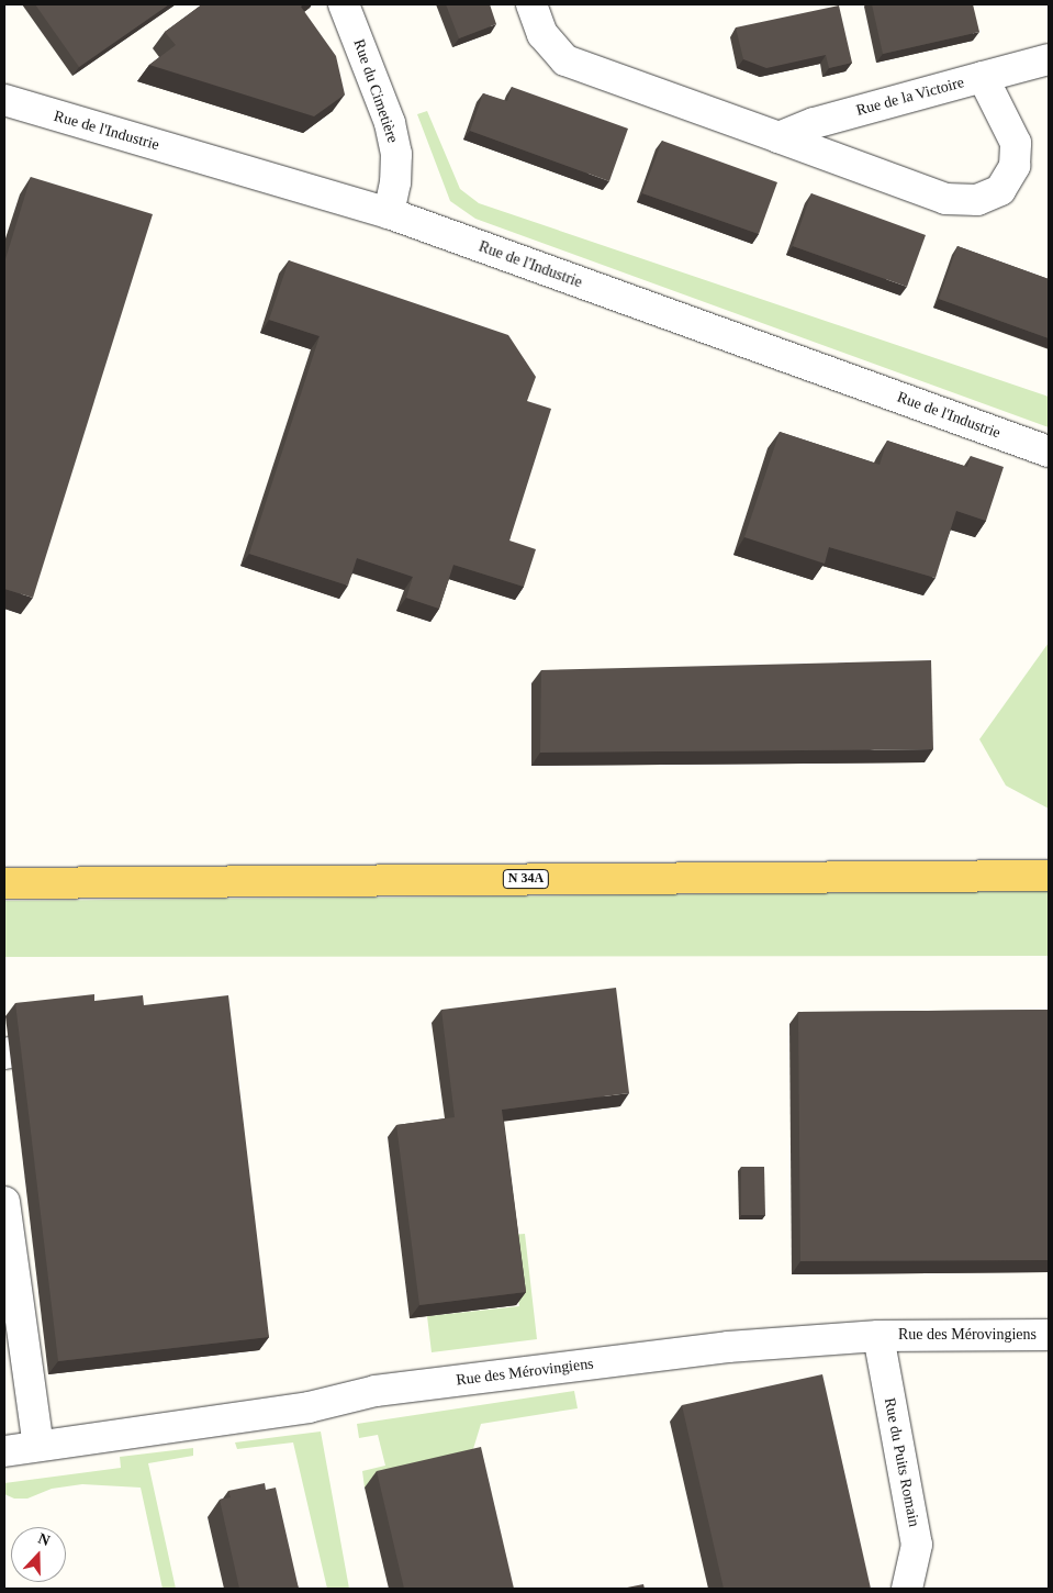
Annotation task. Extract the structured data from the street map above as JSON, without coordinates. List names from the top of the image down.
{
  "streets": {
    "main road": ["N 34A"],
    "street": [
      "Rue du Cimetière",
      "Rue de la Victoire",
      "Rue de l'Industrie",
      "Rue des Mérovingiens",
      "Rue du Puits Romain"
    ]
  },
  "crossings": [
    ["Rue du Cimetière", "Rue de l'Industrie"],
    ["Rue des Mérovingiens", "Rue du Puits Romain"]
  ],
  "north": "top"
}
